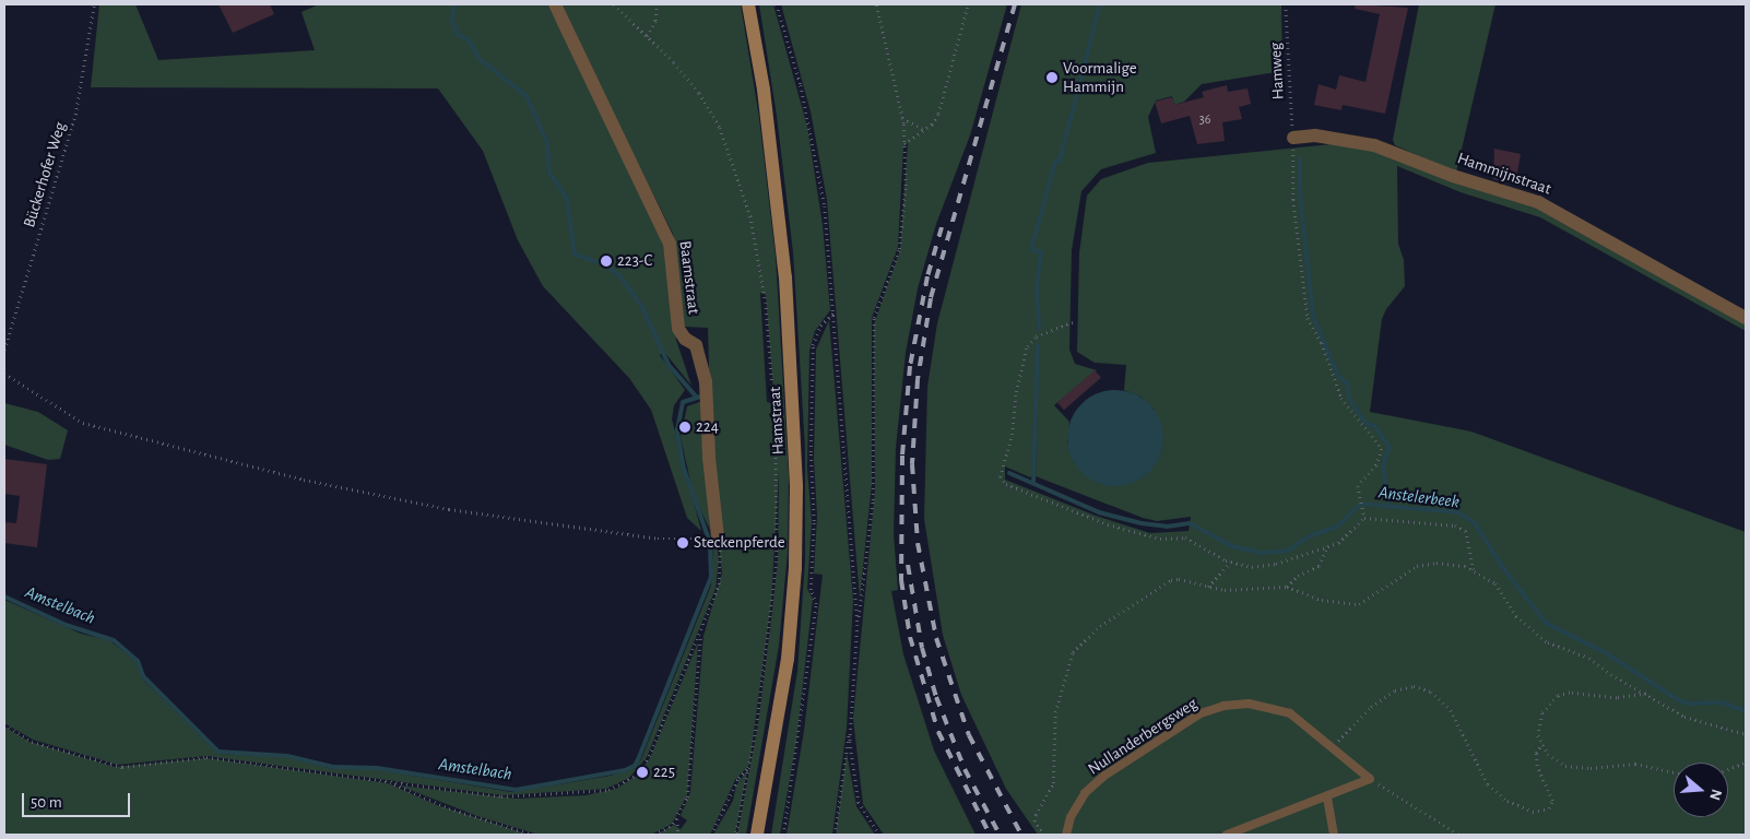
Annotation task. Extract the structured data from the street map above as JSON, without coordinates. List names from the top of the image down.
{
  "streets": {
    "main road": ["Hamstraat"],
    "street": ["Hammijnstraat", "Baamstraat"],
    "lane": ["Nullanderbergsweg"],
    "path": ["Hamweg", "Bückerhofer Weg"]
  },
  "crossings": [
    ["Hamweg", "Hammijnstraat"]
  ],
  "water": ["Anstelerbeek", "Amstelbach"],
  "places": [
    "Voormalige Hammijn",
    "223-C",
    "224",
    "Steckenpferde",
    "225"
  ],
  "house_numbers": ["36"],
  "scale_bar": "50 m",
  "north": "right"
}
